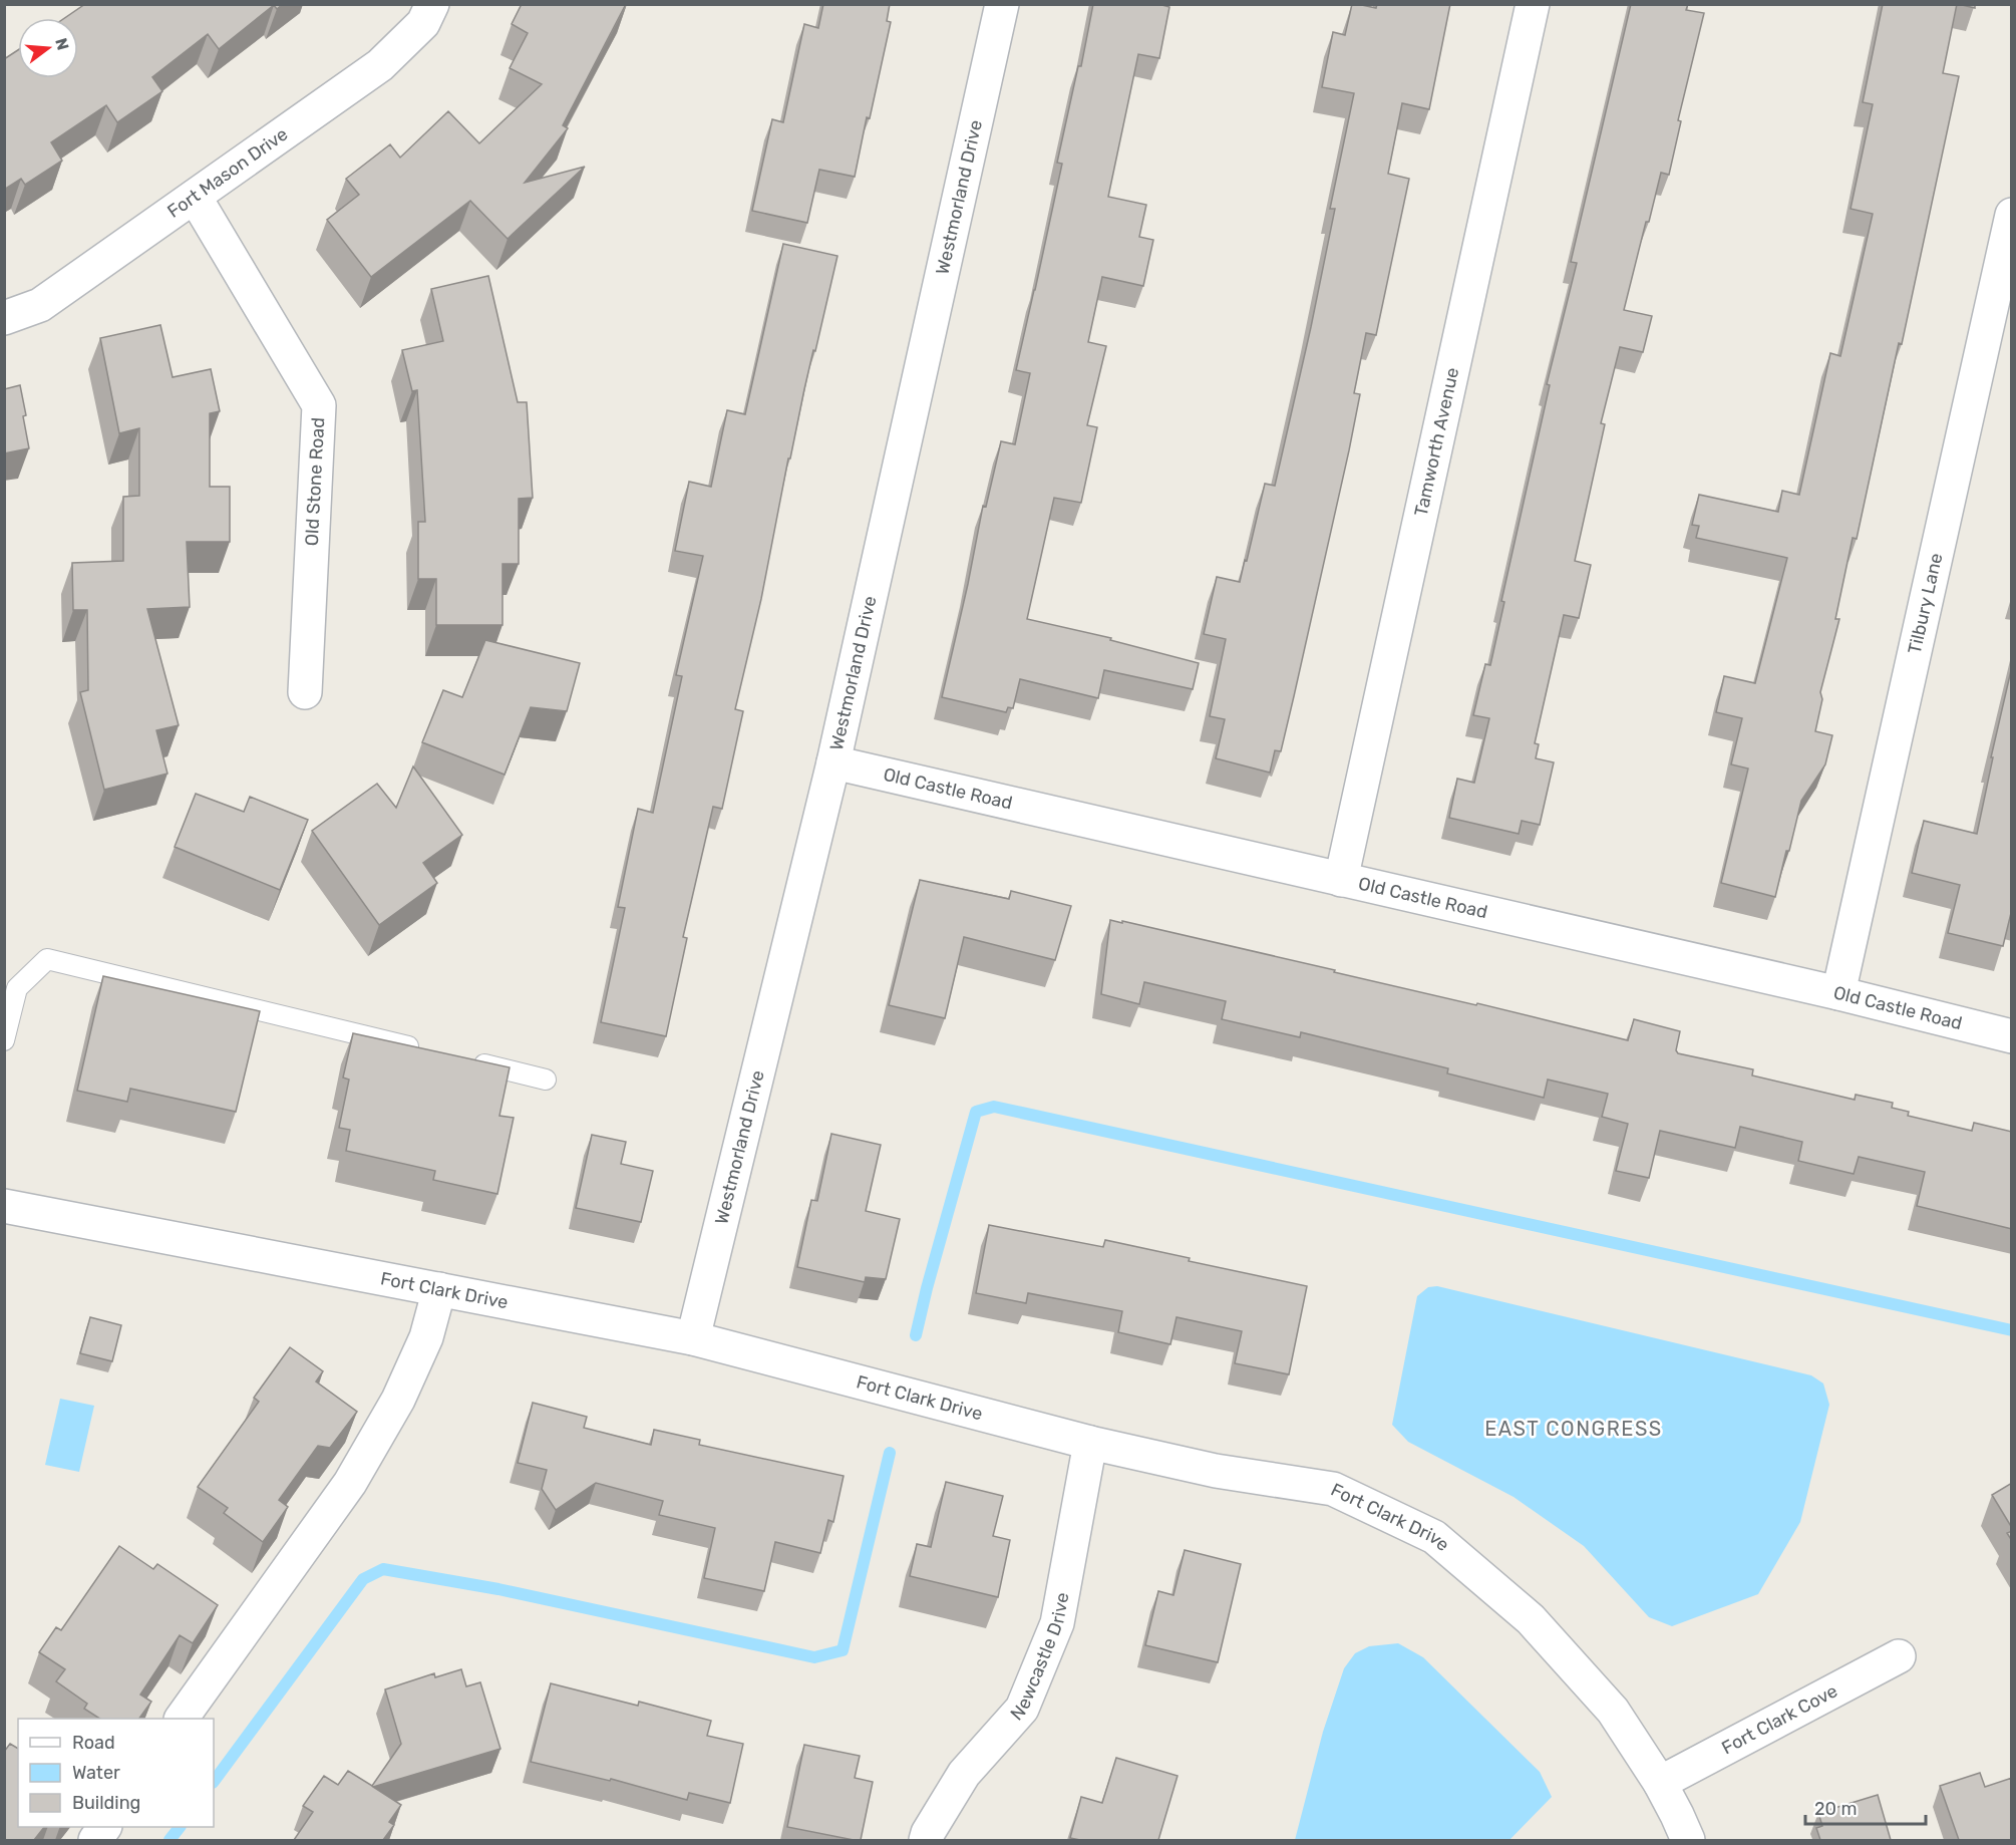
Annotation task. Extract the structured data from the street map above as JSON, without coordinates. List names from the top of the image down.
{
  "streets": {
    "street": [
      "Fort Mason Drive",
      "Westmorland Drive",
      "Tamworth Avenue",
      "Old Stone Road",
      "Tilbury Lane",
      "Old Castle Road",
      "Fort Clark Drive",
      "Newcastle Drive",
      "Fort Clark Cove"
    ]
  },
  "crossings": [
    ["Fort Mason Drive", "Old Stone Road"],
    ["Westmorland Drive", "Old Castle Road"],
    ["Westmorland Drive", "Fort Clark Drive"],
    ["Tamworth Avenue", "Old Castle Road"],
    ["Tilbury Lane", "Old Castle Road"],
    ["Fort Clark Drive", "Newcastle Drive"],
    ["Fort Clark Drive", "Fort Clark Cove"]
  ],
  "districts": ["EAST CONGRESS"],
  "legend": ["Road", "Water", "Building"],
  "scale_bar": "20 m",
  "north": "right"
}
